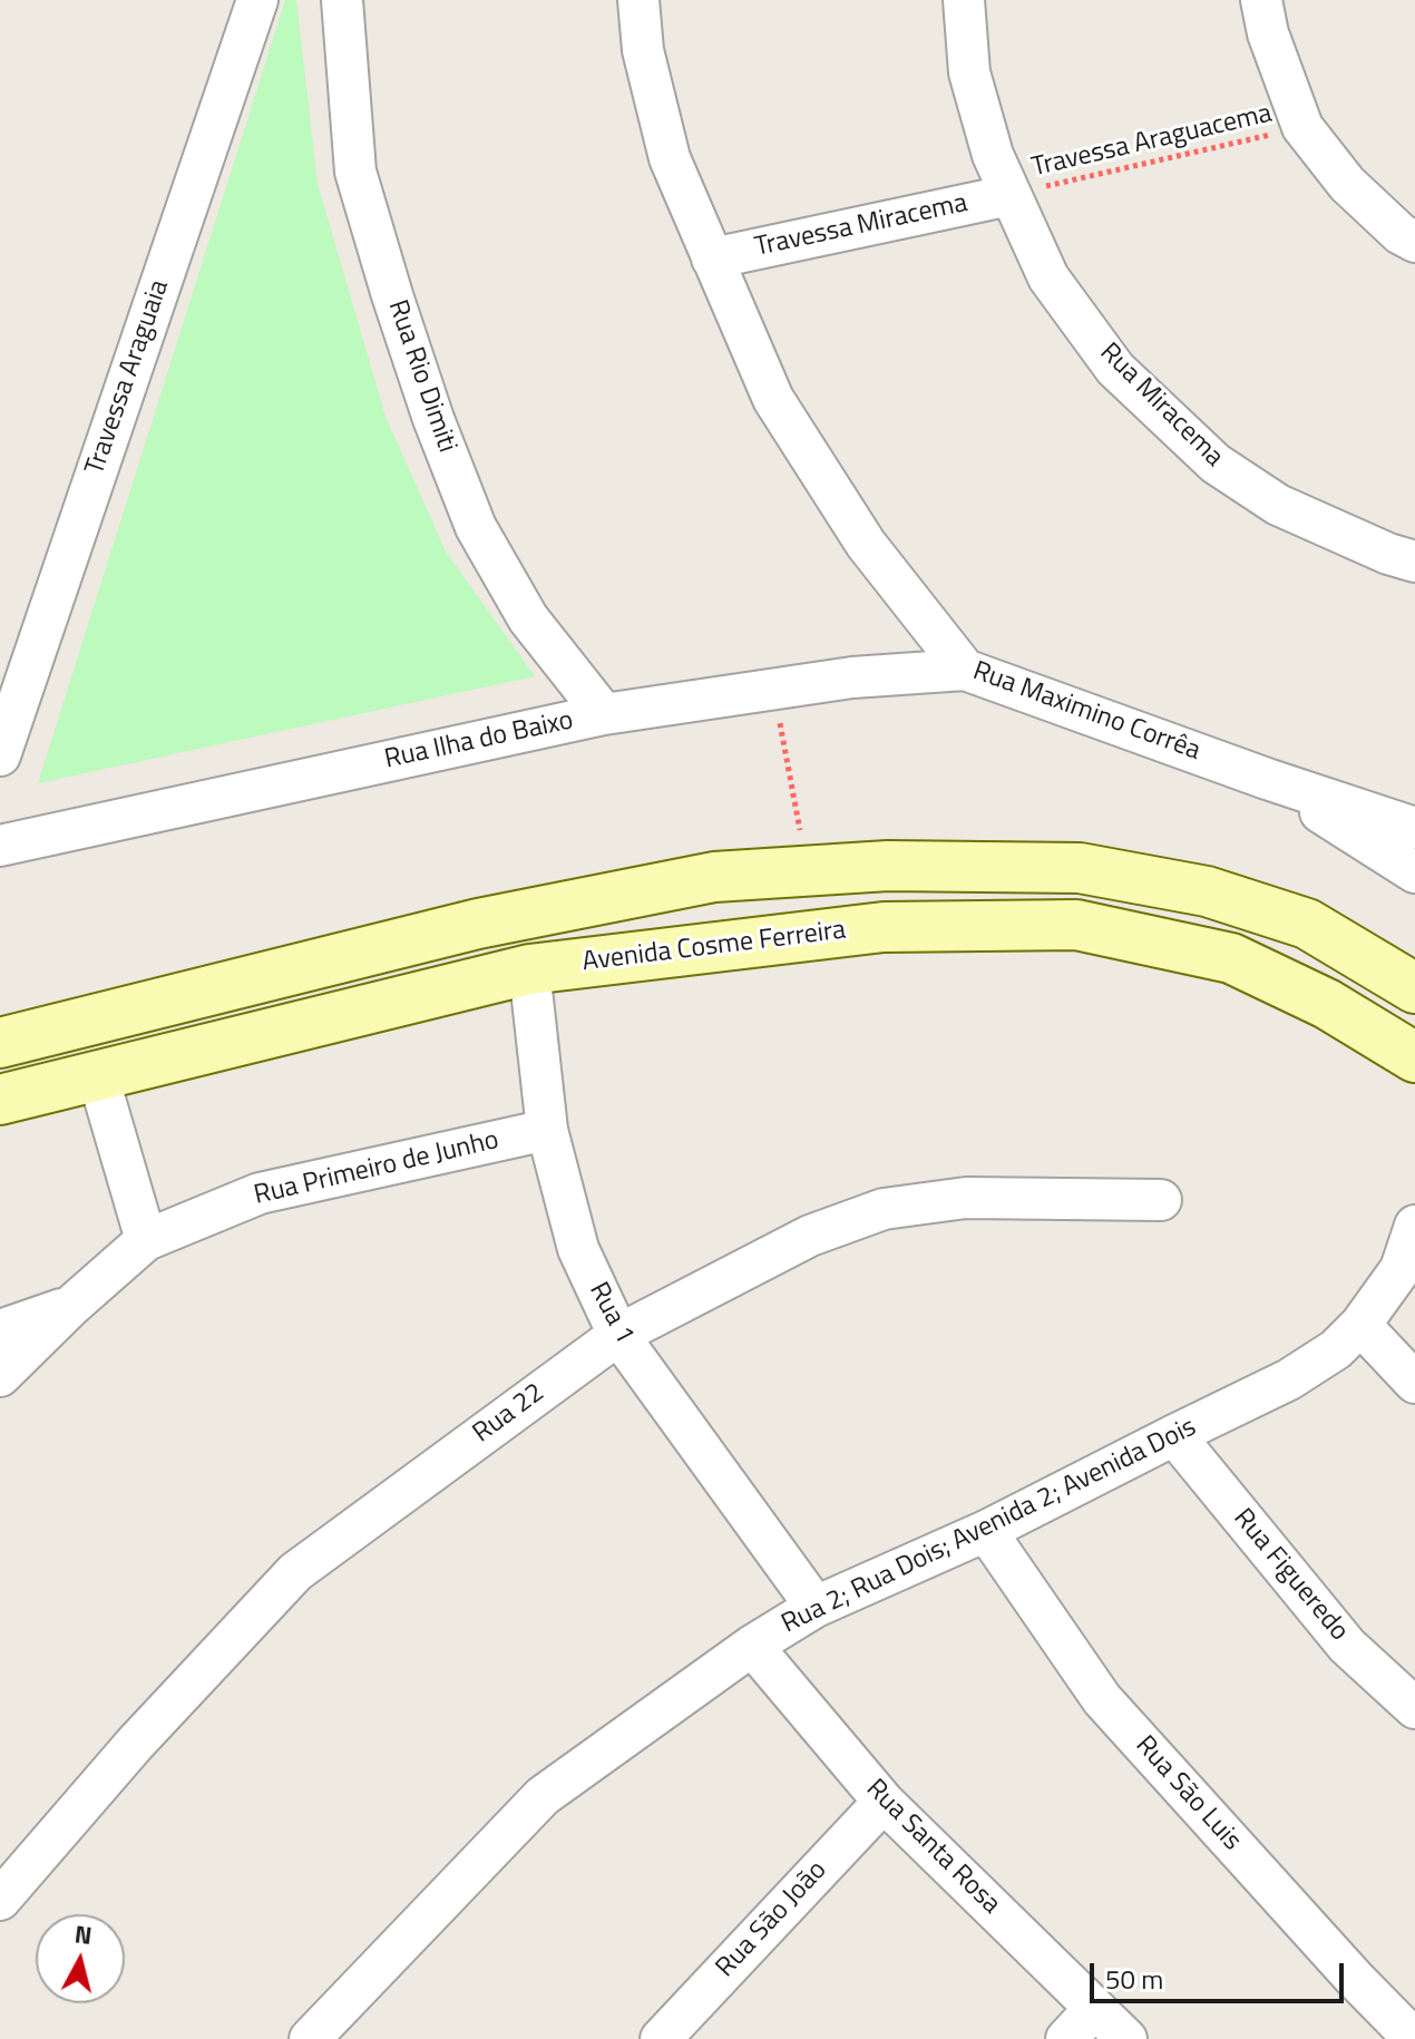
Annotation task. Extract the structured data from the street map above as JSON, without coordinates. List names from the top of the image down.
{
  "streets": {
    "main road": ["Avenida Cosme Ferreira"],
    "street": [
      "Travessa Miracema",
      "Rua Rio Dimiti",
      "Travessa Araguaia",
      "Rua Miracema",
      "Rua Maximino Corrêa",
      "Rua Ilha do Baixo",
      "Rua Primeiro de Junho",
      "Rua 1",
      "Rua 22",
      "Rua 2; Rua Dois; Avenida 2; Avenida Dois",
      "Rua Figueredo",
      "Rua São Luis",
      "Rua Santa Rosa",
      "Rua São João"
    ],
    "path": ["Travessa Araguacema"]
  },
  "crossings": [
    ["Travessa Araguacema", "Travessa Miracema"],
    ["Travessa Araguacema", "Rua Miracema"],
    ["Travessa Miracema", "Rua Miracema"],
    ["Travessa Miracema", "Rua Maximino Corrêa"],
    ["Rua Rio Dimiti", "Rua Ilha do Baixo"],
    ["Rua Maximino Corrêa", "Rua Ilha do Baixo"],
    ["Avenida Cosme Ferreira", "Rua 1"],
    ["Rua Primeiro de Junho", "Rua 1"],
    ["Rua 1", "Rua 22"],
    ["Rua 1", "Rua 2; Rua Dois; Avenida 2; Avenida Dois"],
    ["Rua 2; Rua Dois; Avenida 2; Avenida Dois", "Rua Figueredo"],
    ["Rua 2; Rua Dois; Avenida 2; Avenida Dois", "Rua São Luis"],
    ["Rua 2; Rua Dois; Avenida 2; Avenida Dois", "Rua Santa Rosa"],
    ["Rua Santa Rosa", "Rua São João"]
  ],
  "scale_bar": "50 m",
  "north": "top"
}
